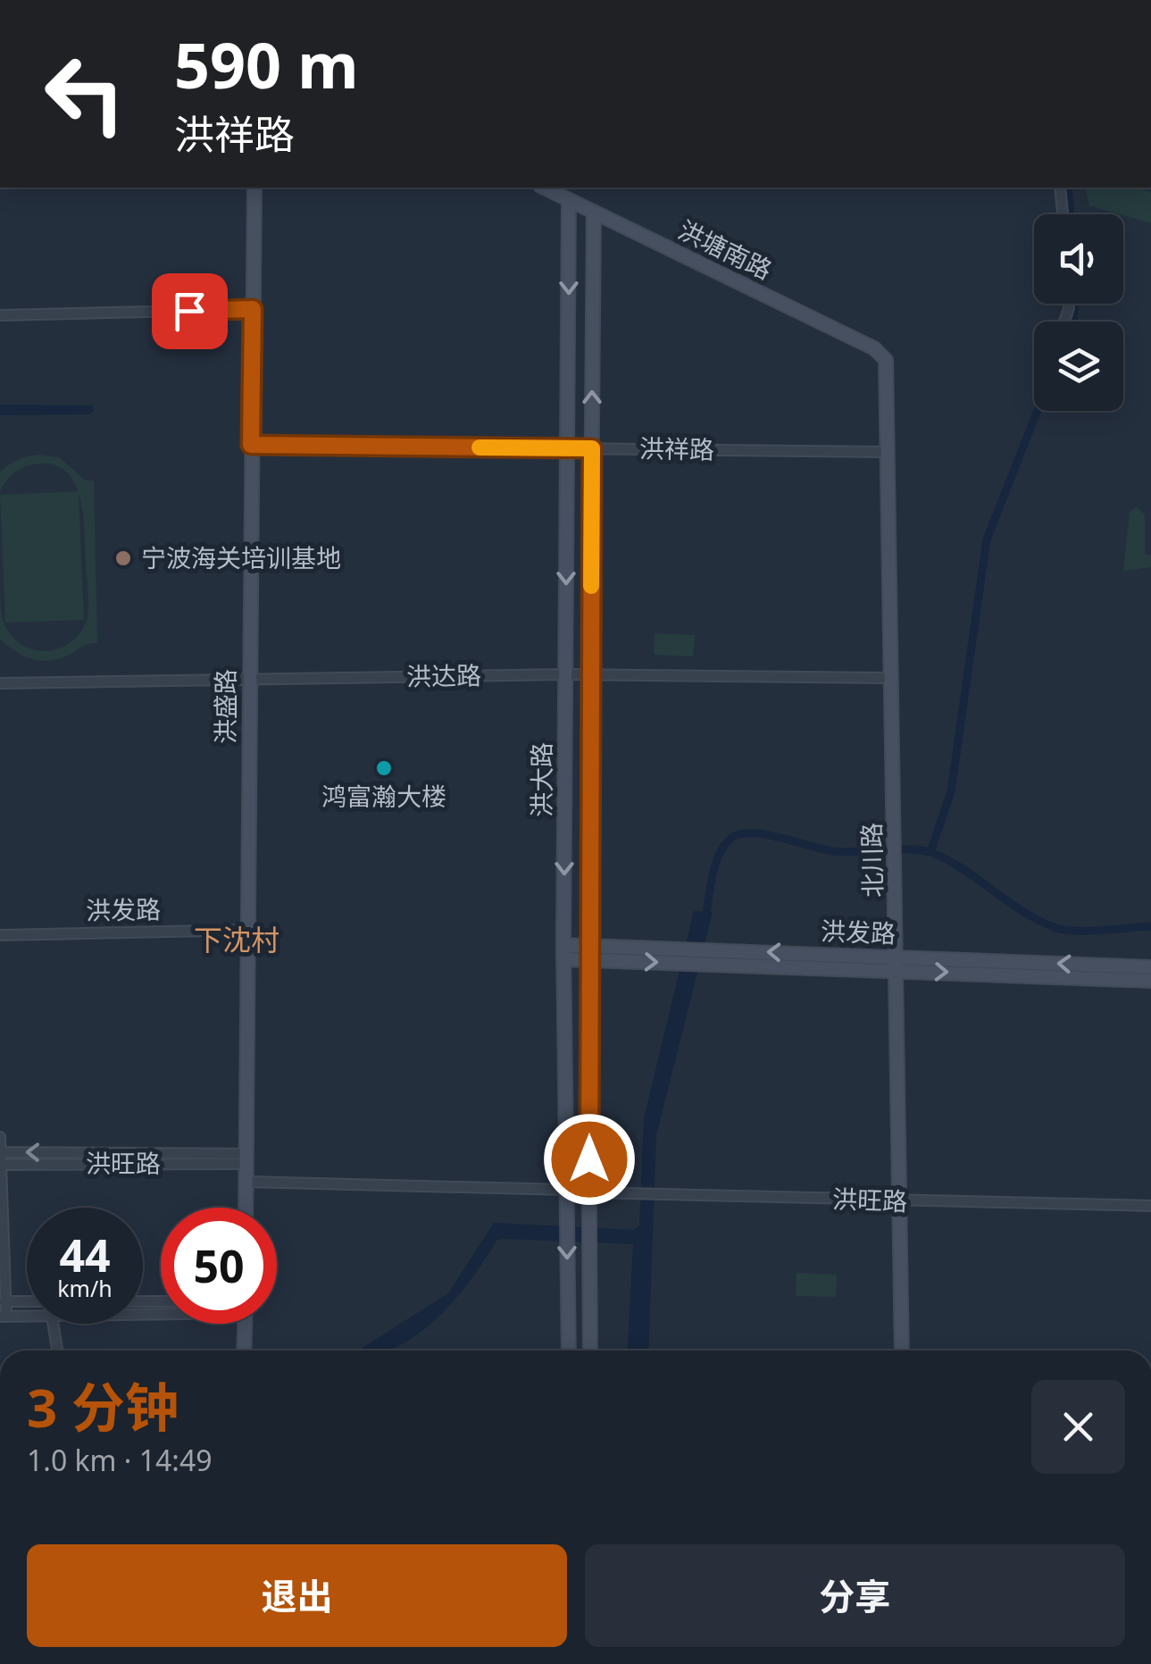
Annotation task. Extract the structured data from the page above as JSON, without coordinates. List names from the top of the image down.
{
  "streets": {
    "main road": [
      "洪塘南路",
      "洪盛路",
      "洪大路",
      "北川路",
      "洪发路"
    ],
    "street": ["洪祥路", "洪达路", "洪旺路"]
  },
  "crossings": [
    ["洪塘南路", "洪大路"],
    ["洪塘南路", "北川路"],
    ["洪祥路", "洪盛路"],
    ["洪祥路", "洪大路"],
    ["洪祥路", "北川路"],
    ["洪达路", "洪盛路"],
    ["洪达路", "洪大路"],
    ["洪达路", "北川路"],
    ["洪盛路", "洪发路"],
    ["洪盛路", "洪旺路"],
    ["洪大路", "洪发路"],
    ["洪大路", "洪旺路"],
    ["北川路", "洪发路"],
    ["北川路", "洪旺路"]
  ],
  "districts": ["下沈村"],
  "places": ["宁波海关培训基地", "鸿富瀚大楼"],
  "page": {
    "turn": ["590 m", "洪祥路"],
    "speed": "44 km/h",
    "limit": "50",
    "heading": ["3 分钟", "1.0 km · 14:49"],
    "buttons": ["退出", "分享"]
  }
}
